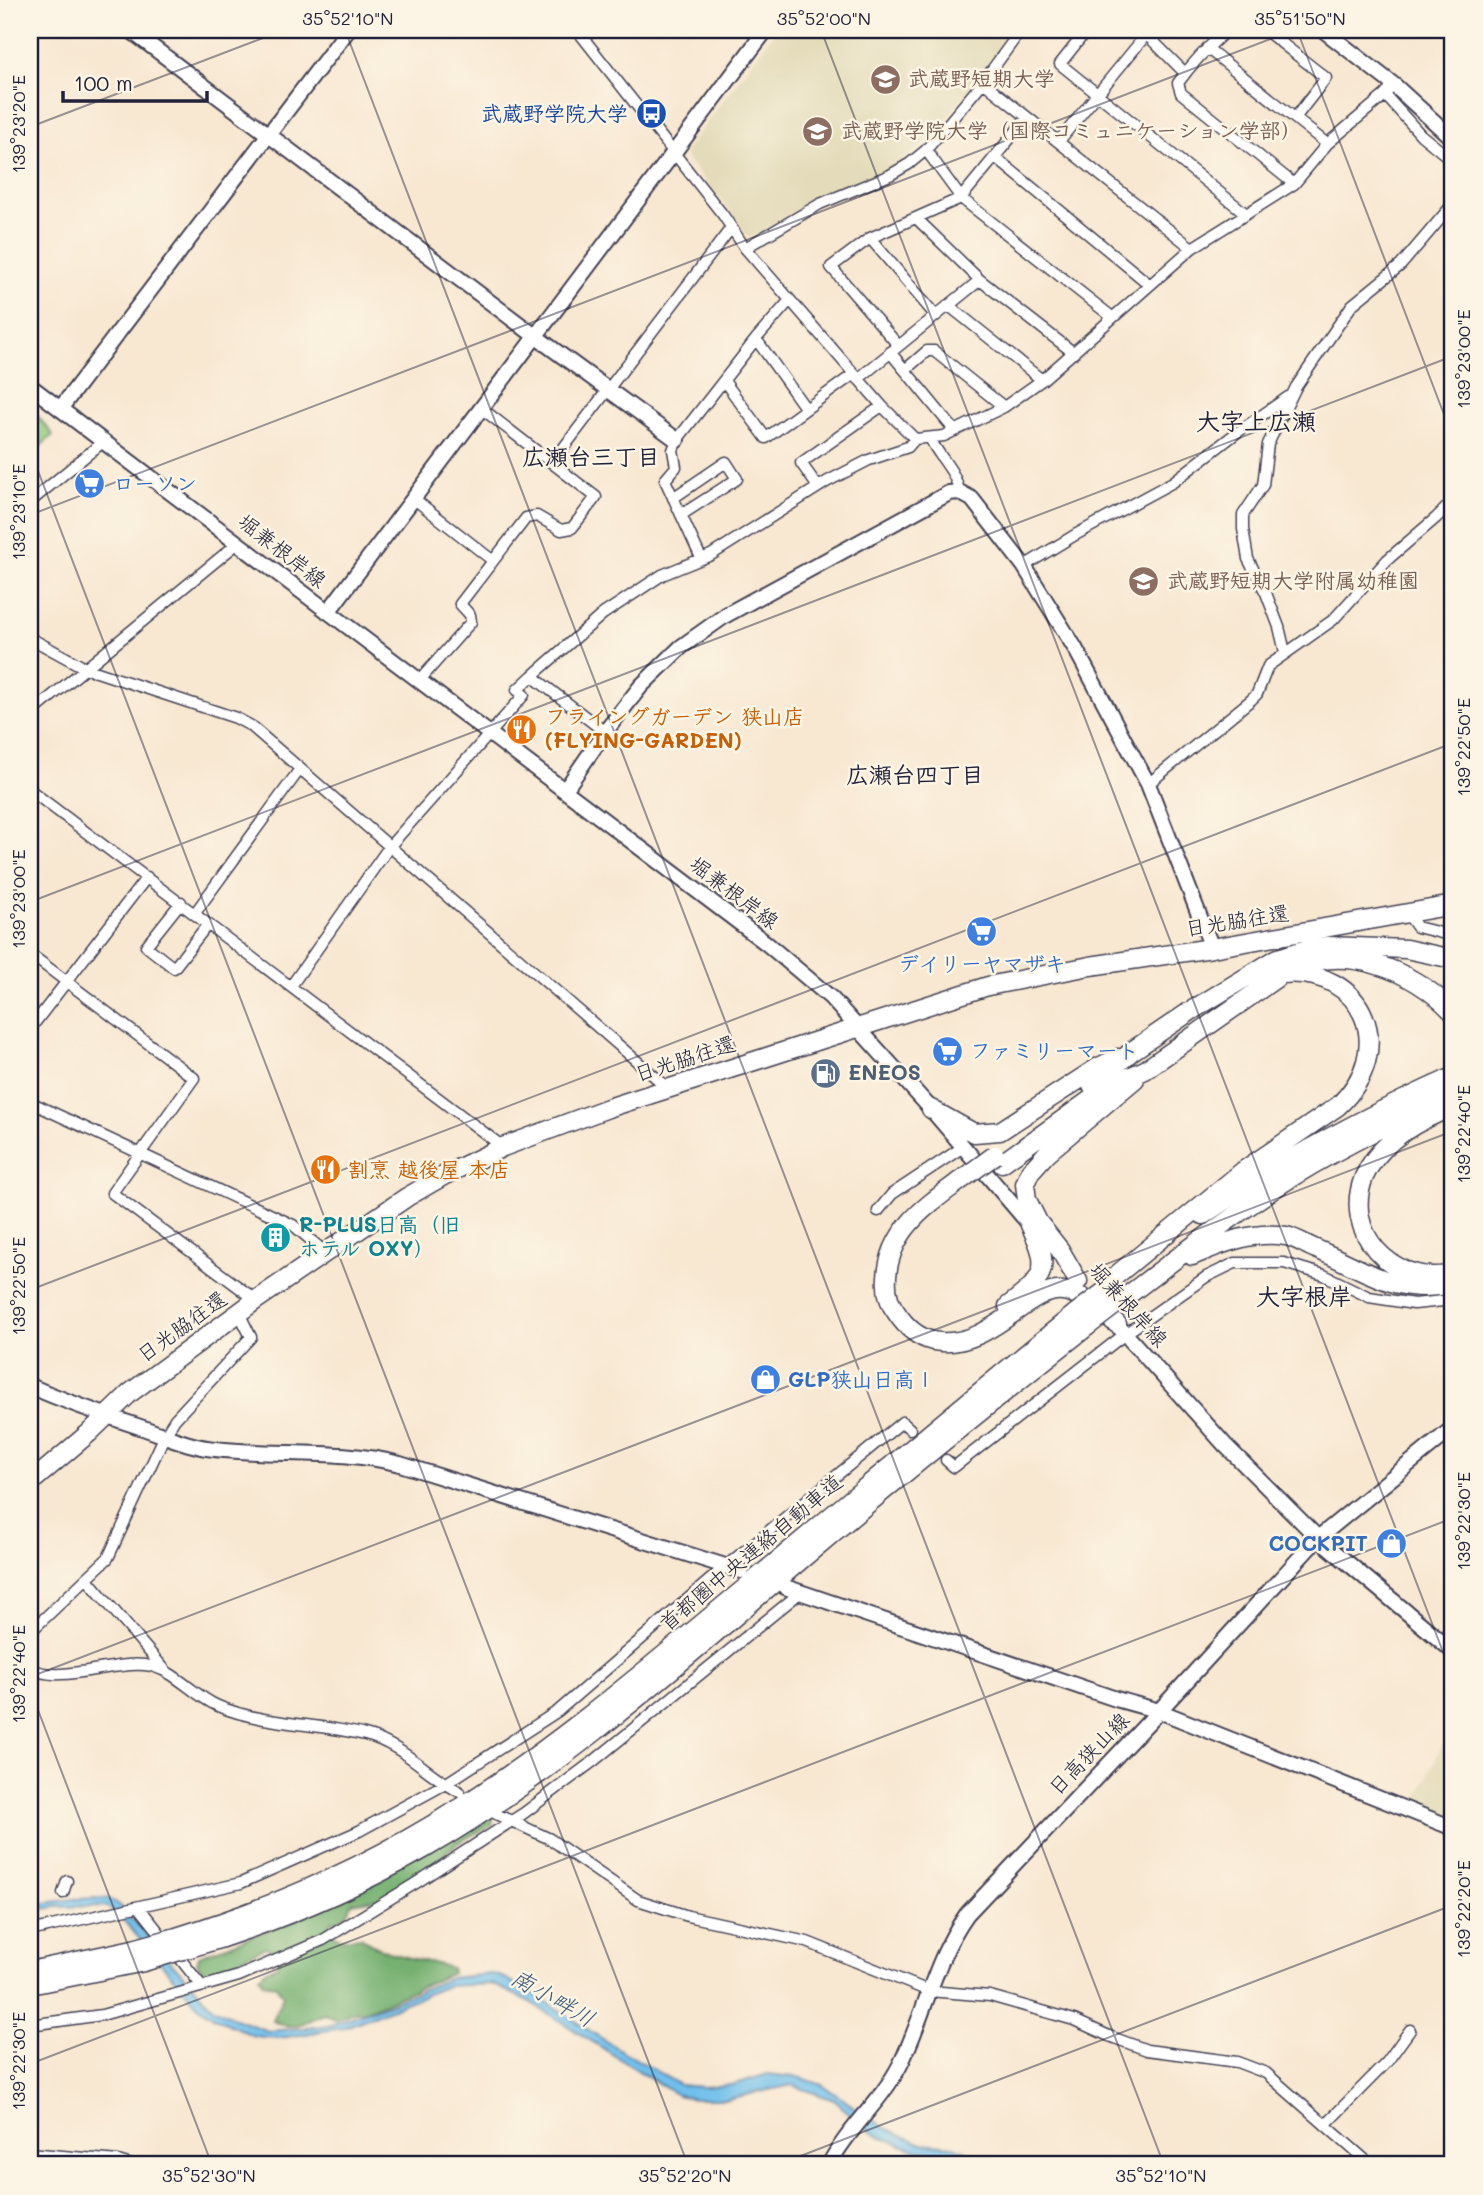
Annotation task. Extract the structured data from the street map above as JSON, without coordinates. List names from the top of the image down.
{
  "streets": {
    "highway": ["日光脇往還", "首都圏中央連絡自動車道"],
    "street": ["堀兼根岸線", "日高狭山線"]
  },
  "crossings": [
    ["堀兼根岸線", "日光脇往還"],
    ["堀兼根岸線", "日高狭山線"]
  ],
  "districts": [
    "大字上広瀬",
    "広瀬台三丁目",
    "広瀬台四丁目",
    "大字根岸"
  ],
  "water": ["南小畔川"],
  "places": {
    "school or university": ["武蔵野短期大学", "武蔵野学院大学（国際コミュニケーション学部）", "武蔵野短期大学附属幼稚園"],
    "bus stop": ["武蔵野学院大学"],
    "supermarket": ["ローソン", "デイリーヤマザキ", "ファミリーマート"],
    "restaurant": ["フライングガーデン 狭山店 (FLYING-GARDEN)", "割烹 越後屋 本店"],
    "fuel station": ["ENEOS"],
    "building": ["R-PLUS日高（旧 ホテル OXY）"],
    "shop": ["GLP狭山日高Ⅰ", "COCKPIT"]
  },
  "scale_bar": "100 m",
  "coordinates": [
    "35°52'10\"N",
    "35°52'00\"N",
    "35°51'50\"N",
    "139°23'20\"E",
    "139°23'00\"E",
    "139°23'10\"E",
    "139°22'50\"E",
    "139°22'40\"E",
    "139°22'30\"E",
    "139°22'20\"E",
    "35°52'30\"N",
    "35°52'20\"N"
  ]
}
